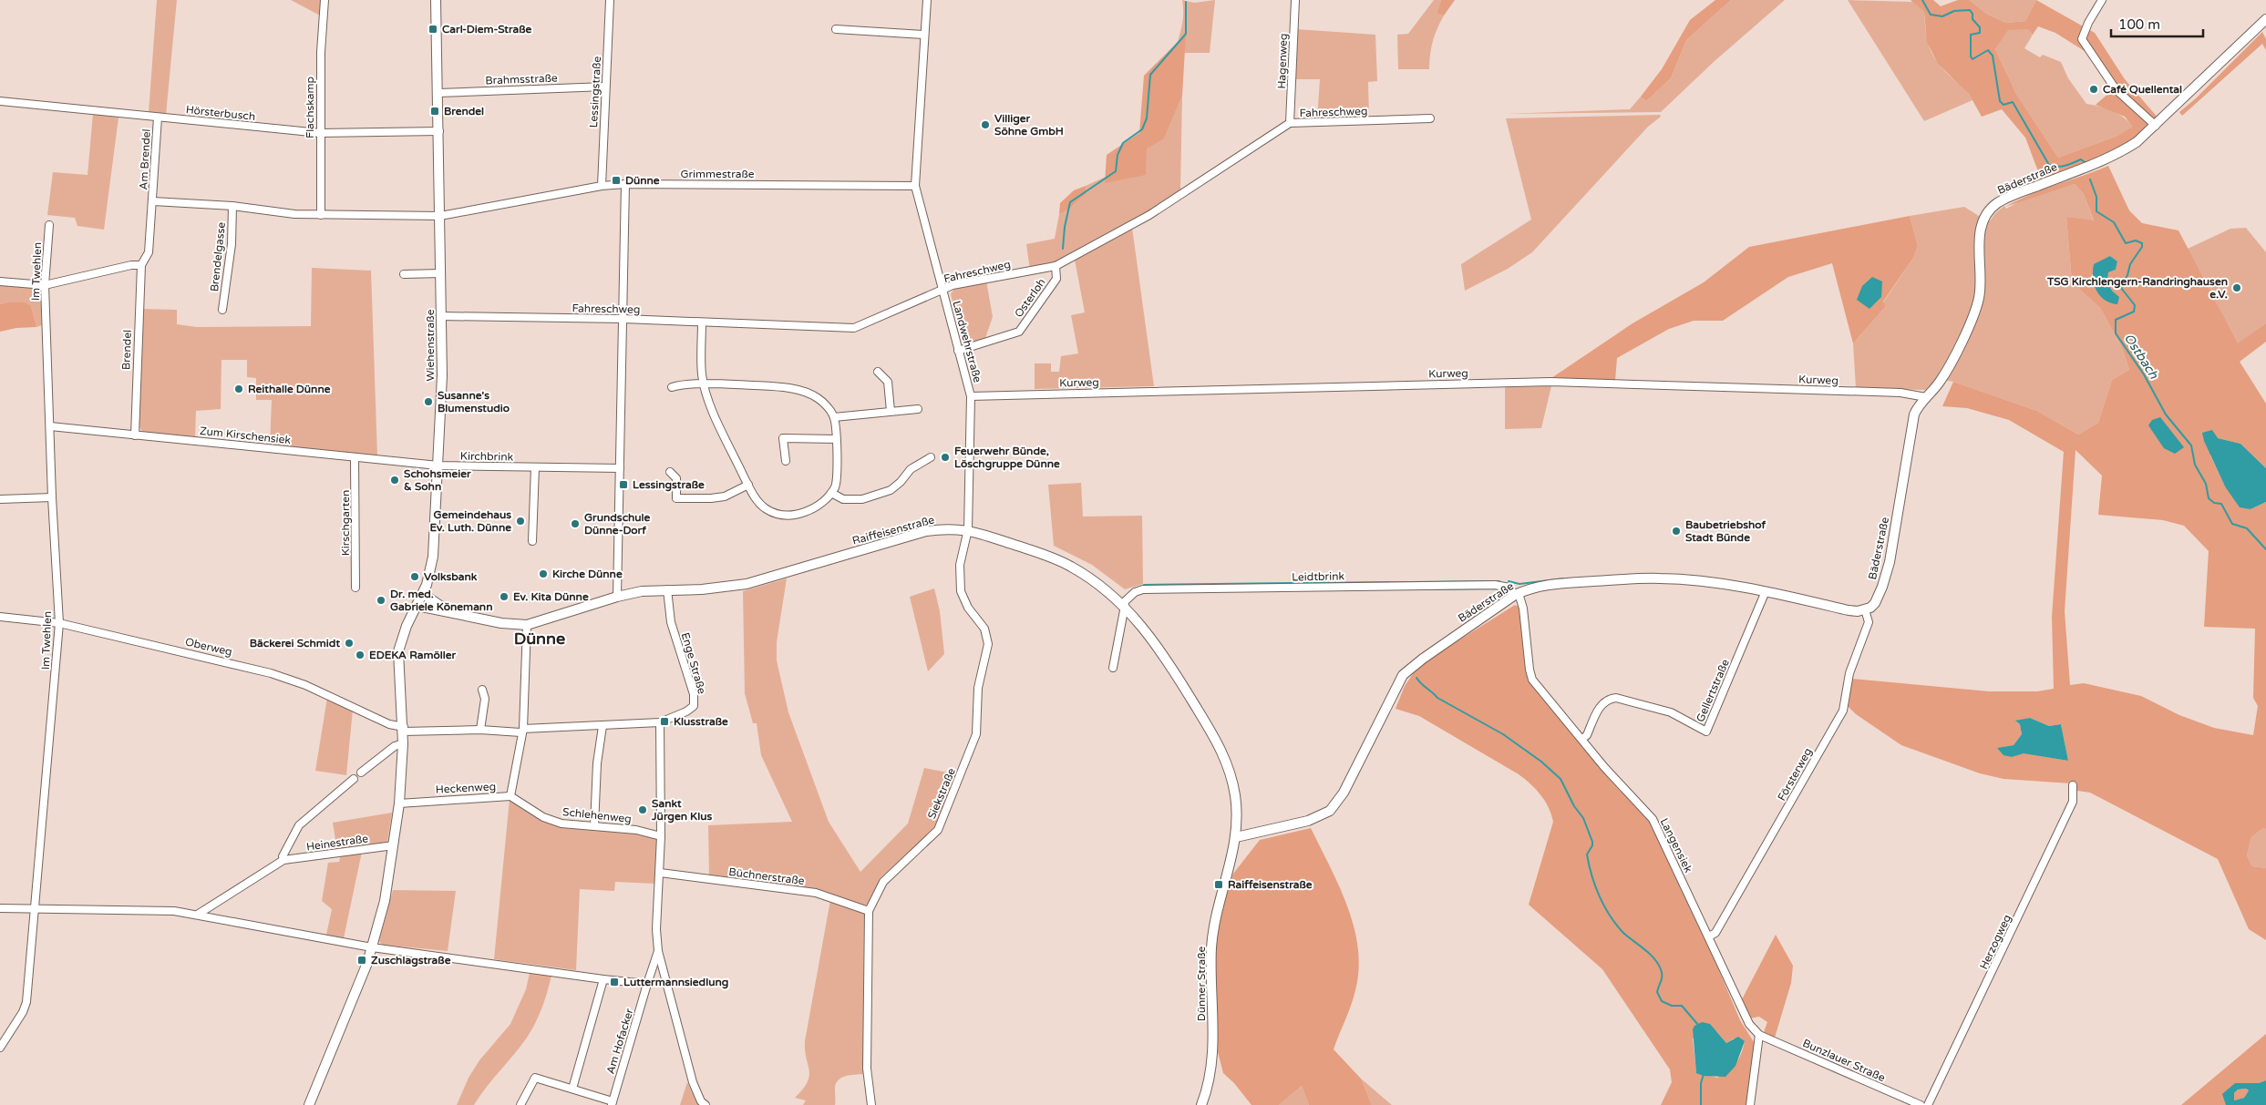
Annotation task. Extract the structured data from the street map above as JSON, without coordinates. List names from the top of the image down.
{
  "streets": {
    "street": [
      "Hagenweg",
      "Brahmsstraße",
      "Lessingstraße",
      "Flachskamp",
      "Fahreschweg",
      "Hörsterbusch",
      "Am Brendel",
      "Grimmestraße",
      "Bäderstraße",
      "Brendelgasse",
      "Im Twehlen",
      "Osterloh",
      "Landwehrstraße",
      "Wiehenstraße",
      "Brendel",
      "Kurweg",
      "Zum Kirschensiek",
      "Kirchbrink",
      "Kirschgarten",
      "Raiffeisenstraße",
      "Leidtbrink",
      "Oberweg",
      "Enge Straße",
      "Gellertstraße",
      "Försterweg",
      "Heckenweg",
      "Siekstraße",
      "Schlehenweg",
      "Heinestraße",
      "Langensiek",
      "Büchnerstraße",
      "Herzogweg",
      "Dünner Straße",
      "Am Hofacker",
      "Bunzlauer Straße"
    ]
  },
  "crossings": [
    ["Hagenweg", "Fahreschweg"],
    ["Brahmsstraße", "Lessingstraße"],
    ["Brahmsstraße", "Wiehenstraße"],
    ["Lessingstraße", "Grimmestraße"],
    ["Flachskamp", "Hörsterbusch"],
    ["Fahreschweg", "Osterloh"],
    ["Fahreschweg", "Landwehrstraße"],
    ["Fahreschweg", "Wiehenstraße"],
    ["Hörsterbusch", "Am Brendel"],
    ["Hörsterbusch", "Wiehenstraße"],
    ["Am Brendel", "Brendel"],
    ["Grimmestraße", "Landwehrstraße"],
    ["Grimmestraße", "Wiehenstraße"],
    ["Bäderstraße", "Kurweg"],
    ["Bäderstraße", "Raiffeisenstraße"],
    ["Bäderstraße", "Leidtbrink"],
    ["Bäderstraße", "Gellertstraße"],
    ["Bäderstraße", "Försterweg"],
    ["Bäderstraße", "Langensiek"],
    ["Bäderstraße", "Dünner Straße"],
    ["Im Twehlen", "Zum Kirschensiek"],
    ["Im Twehlen", "Oberweg"],
    ["Osterloh", "Landwehrstraße"],
    ["Landwehrstraße", "Kurweg"],
    ["Landwehrstraße", "Raiffeisenstraße"],
    ["Landwehrstraße", "Siekstraße"],
    ["Wiehenstraße", "Zum Kirschensiek"],
    ["Wiehenstraße", "Kirchbrink"],
    ["Wiehenstraße", "Raiffeisenstraße"],
    ["Wiehenstraße", "Oberweg"],
    ["Wiehenstraße", "Heckenweg"],
    ["Wiehenstraße", "Heinestraße"],
    ["Brendel", "Zum Kirschensiek"],
    ["Zum Kirschensiek", "Kirchbrink"],
    ["Zum Kirschensiek", "Kirschgarten"],
    ["Raiffeisenstraße", "Leidtbrink"],
    ["Raiffeisenstraße", "Enge Straße"],
    ["Raiffeisenstraße", "Siekstraße"],
    ["Raiffeisenstraße", "Dünner Straße"],
    ["Leidtbrink", "Langensiek"],
    ["Gellertstraße", "Langensiek"],
    ["Försterweg", "Langensiek"],
    ["Heckenweg", "Schlehenweg"],
    ["Siekstraße", "Büchnerstraße"],
    ["Langensiek", "Bunzlauer Straße"]
  ],
  "districts": ["Dünne"],
  "water": ["Ostbach"],
  "places": {
    "transit": [
      "Carl-Diem-Straße",
      "Brendel",
      "Dünne",
      "Lessingstraße",
      "Klusstraße",
      "Raiffeisenstraße",
      "Zuschlagstraße",
      "Luttermannsiedlung"
    ],
    "other": [
      "Café Quellental",
      "Villiger Söhne GmbH",
      "TSG Kirchlengern-Randringhausen e.V.",
      "Reithalle Dünne",
      "Susanne's Blumenstudio",
      "Feuerwehr Bünde, Löschgruppe Dünne",
      "Schohsmeier & Sohn",
      "Gemeindehaus Ev. Luth. Dünne",
      "Grundschule Dünne-Dorf",
      "Baubetriebshof Stadt Bünde",
      "Kirche Dünne",
      "Volksbank",
      "Ev. Kita Dünne",
      "Dr. med. Gabriele Könemann",
      "Bäckerei Schmidt",
      "EDEKA Ramöller",
      "Sankt Jürgen Klus"
    ]
  },
  "scale_bar": "100 m"
}
